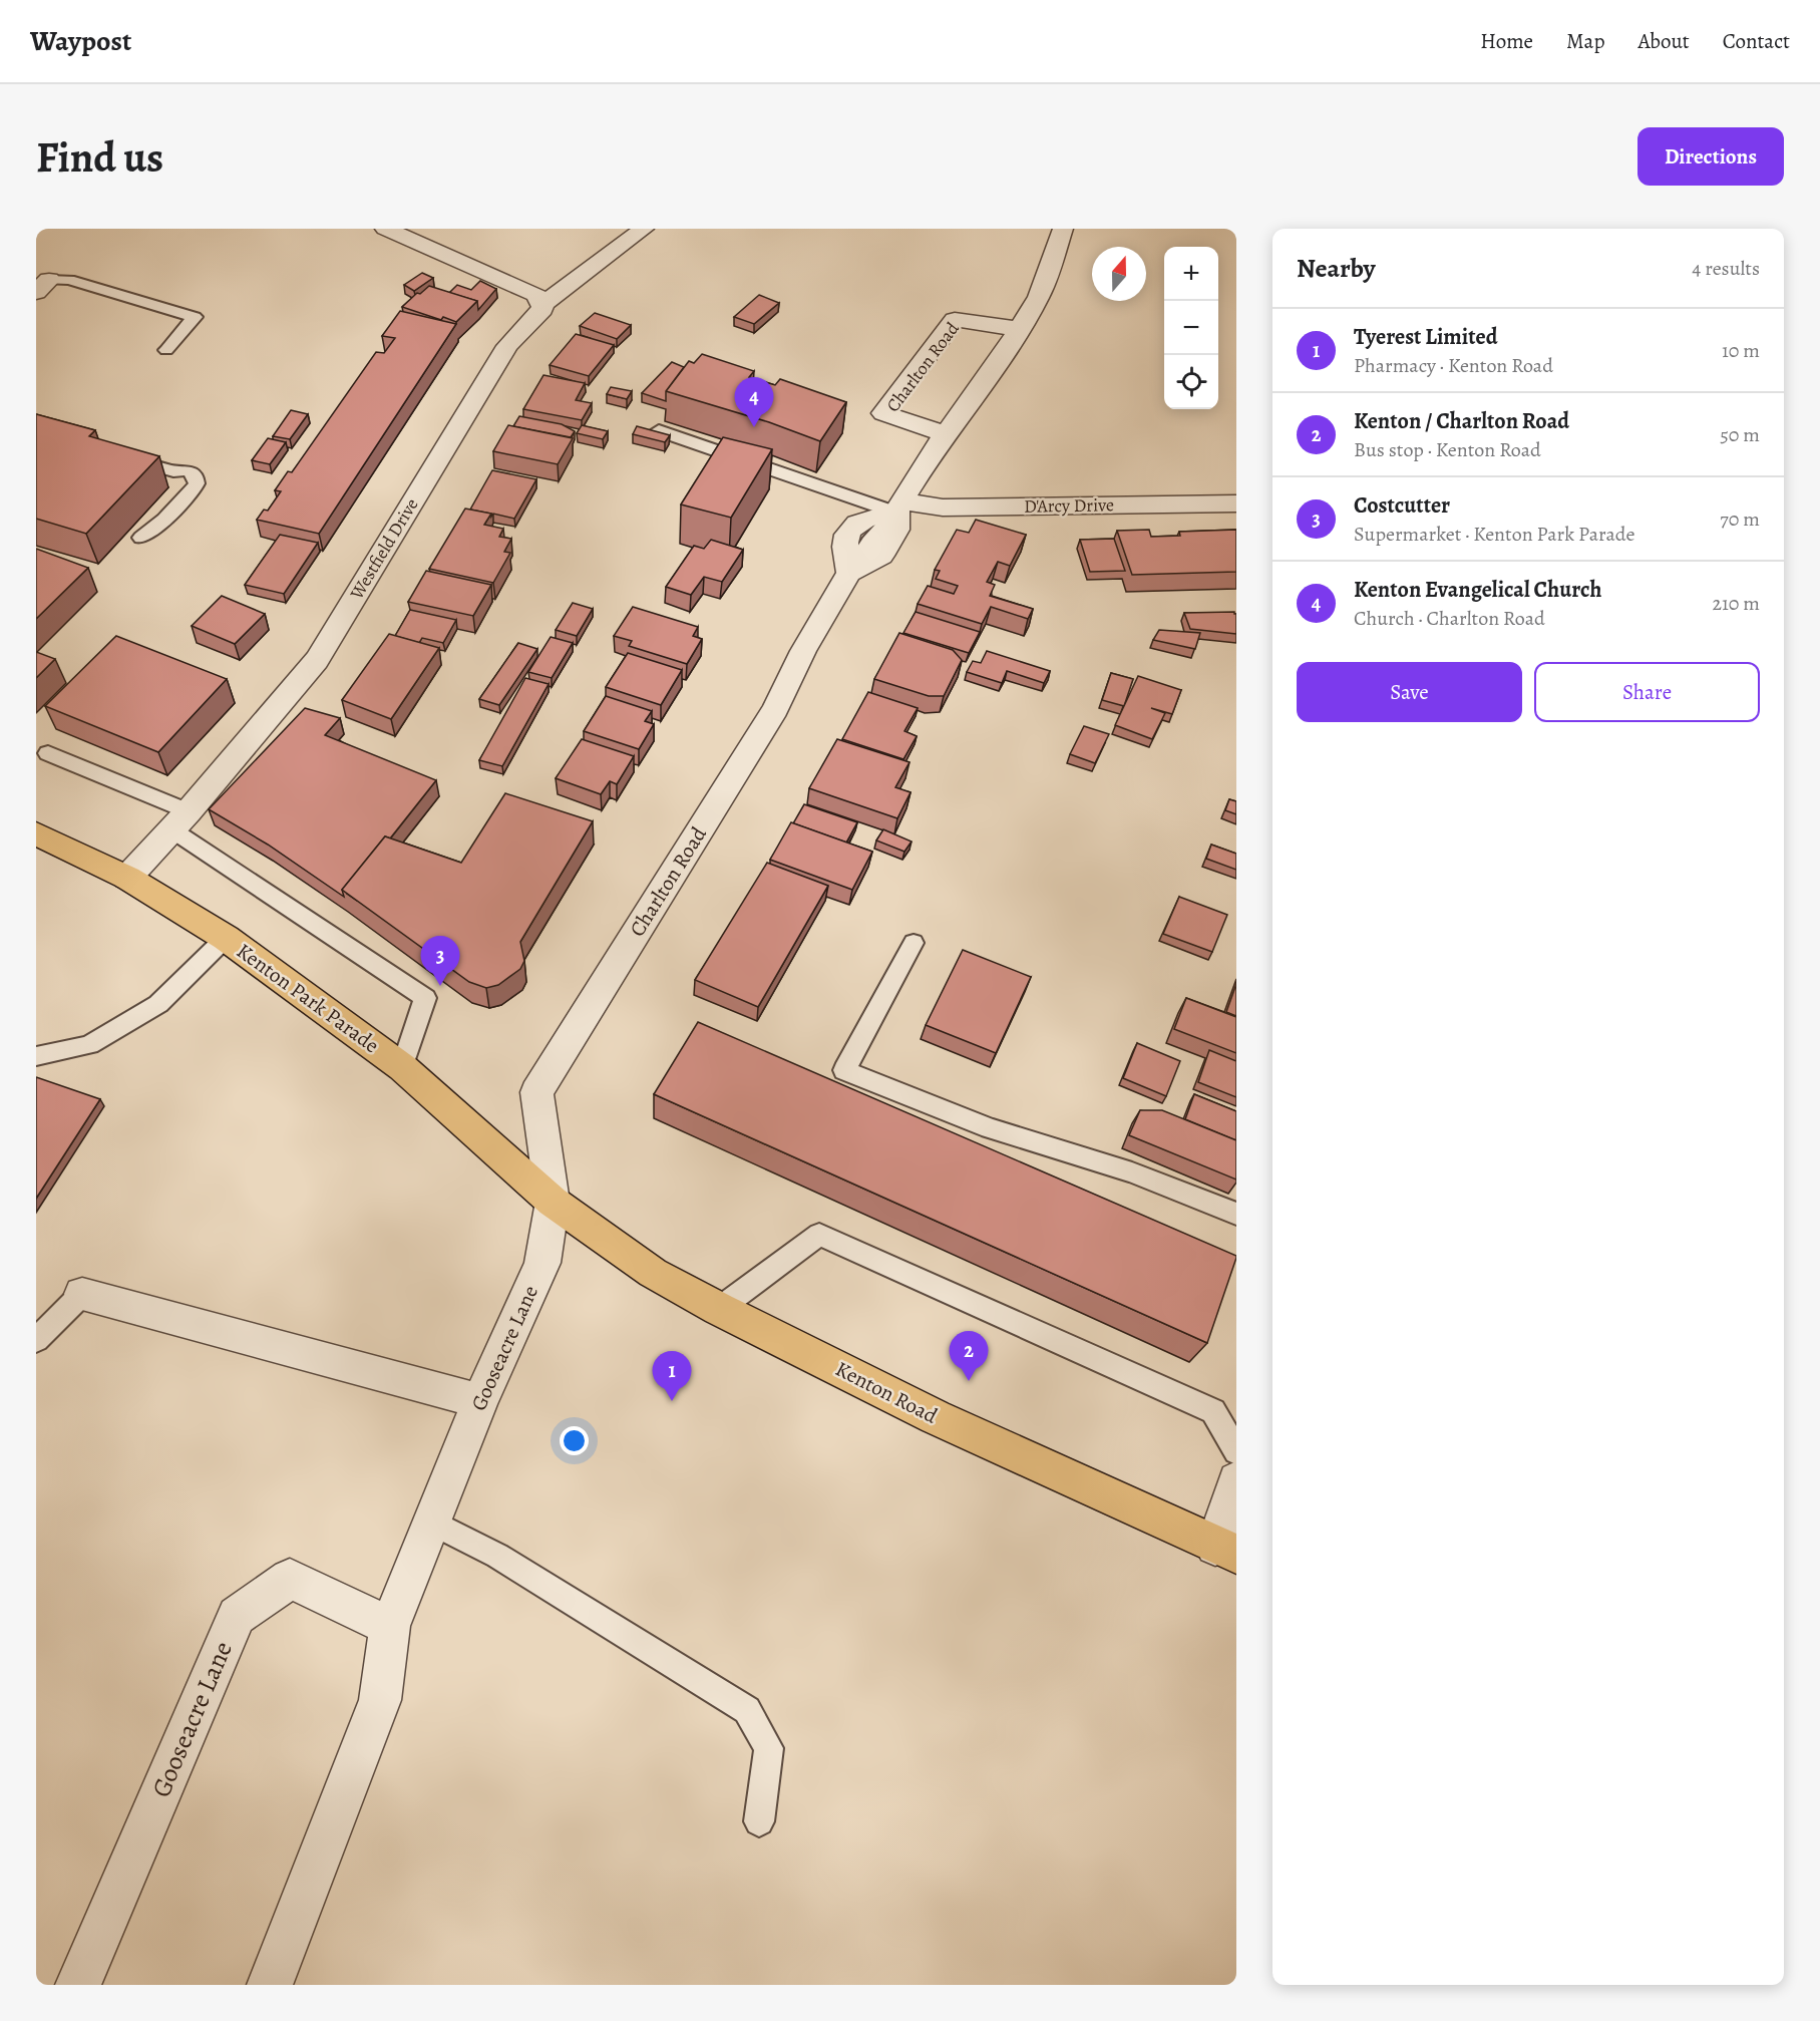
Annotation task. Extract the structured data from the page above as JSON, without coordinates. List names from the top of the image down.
{
  "streets": {
    "main road": ["Kenton Park Parade", "Kenton Road"],
    "street": [
      "Charlton Road",
      "D'Arcy Drive",
      "Westfield Drive",
      "Gooseacre Lane"
    ]
  },
  "crossings": [
    ["Charlton Road", "Kenton Park Parade"],
    ["Charlton Road", "Gooseacre Lane"],
    ["Charlton Road", "Kenton Road"],
    ["Westfield Drive", "Kenton Park Parade"],
    ["Kenton Park Parade", "Gooseacre Lane"],
    ["Kenton Park Parade", "Kenton Road"],
    ["Gooseacre Lane", "Kenton Road"]
  ],
  "north": "top",
  "page": {
    "header": "Waypost",
    "nav": [
      "Home",
      "Map",
      "About",
      "Contact"
    ],
    "buttons": [
      "Directions",
      ["Save", "Share"]
    ],
    "title": "Find us",
    "heading": ["Nearby", "4 results"],
    "map_buttons": ["+", "−"],
    "list": [
      {
        "mark": "1",
        "name": "Tyerest Limited",
        "note": "Pharmacy · Kenton Road",
        "value": "10 m"
      },
      {
        "mark": "2",
        "name": "Kenton / Charlton Road",
        "note": "Bus stop · Kenton Road",
        "value": "50 m"
      },
      {
        "mark": "3",
        "name": "Costcutter",
        "note": "Supermarket · Kenton Park Parade",
        "value": "70 m"
      },
      {
        "mark": "4",
        "name": "Kenton Evangelical Church",
        "note": "Church · Charlton Road",
        "value": "210 m"
      }
    ],
    "pins": [
      "4",
      "3",
      "2",
      "1"
    ]
  }
}
